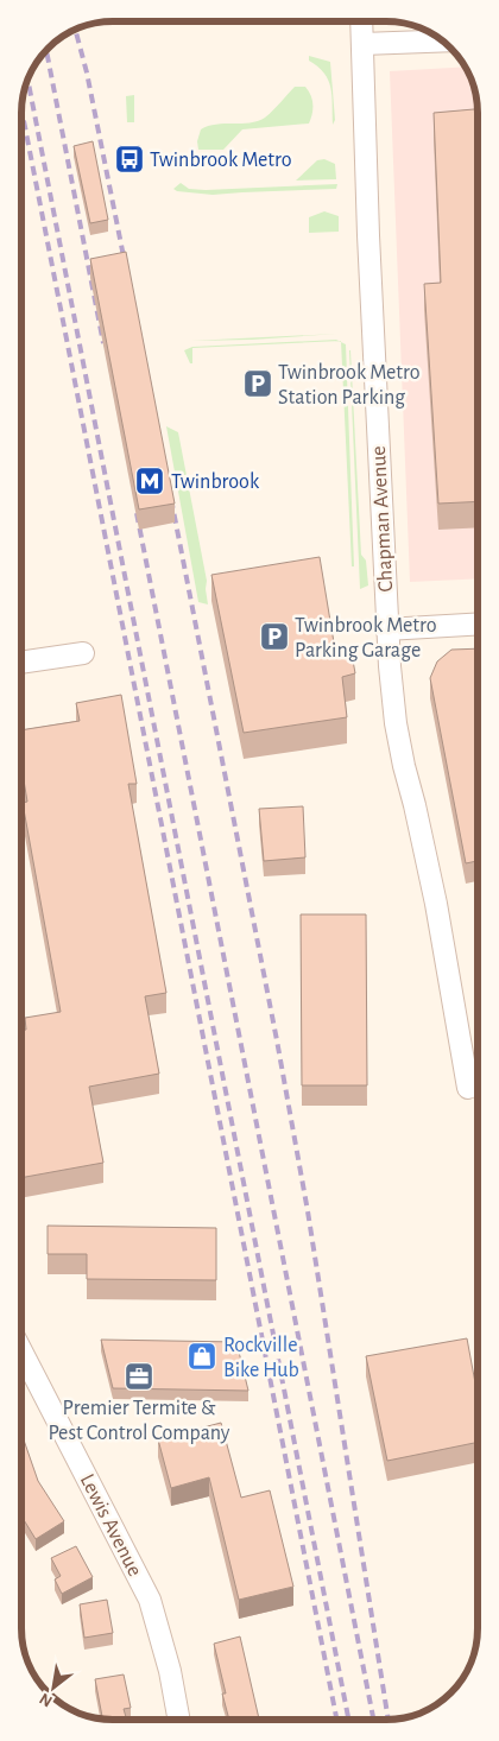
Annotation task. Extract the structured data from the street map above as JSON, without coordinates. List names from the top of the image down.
{
  "streets": {
    "street": ["Chapman Avenue", "Lewis Avenue"]
  },
  "places": {
    "bus stop": ["Twinbrook Metro"],
    "parking": ["Twinbrook Metro Station Parking", "Twinbrook Metro Parking Garage"],
    "metro station": ["Twinbrook"],
    "shop": ["Rockville Bike Hub"],
    "office": ["Premier Termite & Pest Control Company"]
  },
  "north": "bottom left"
}
